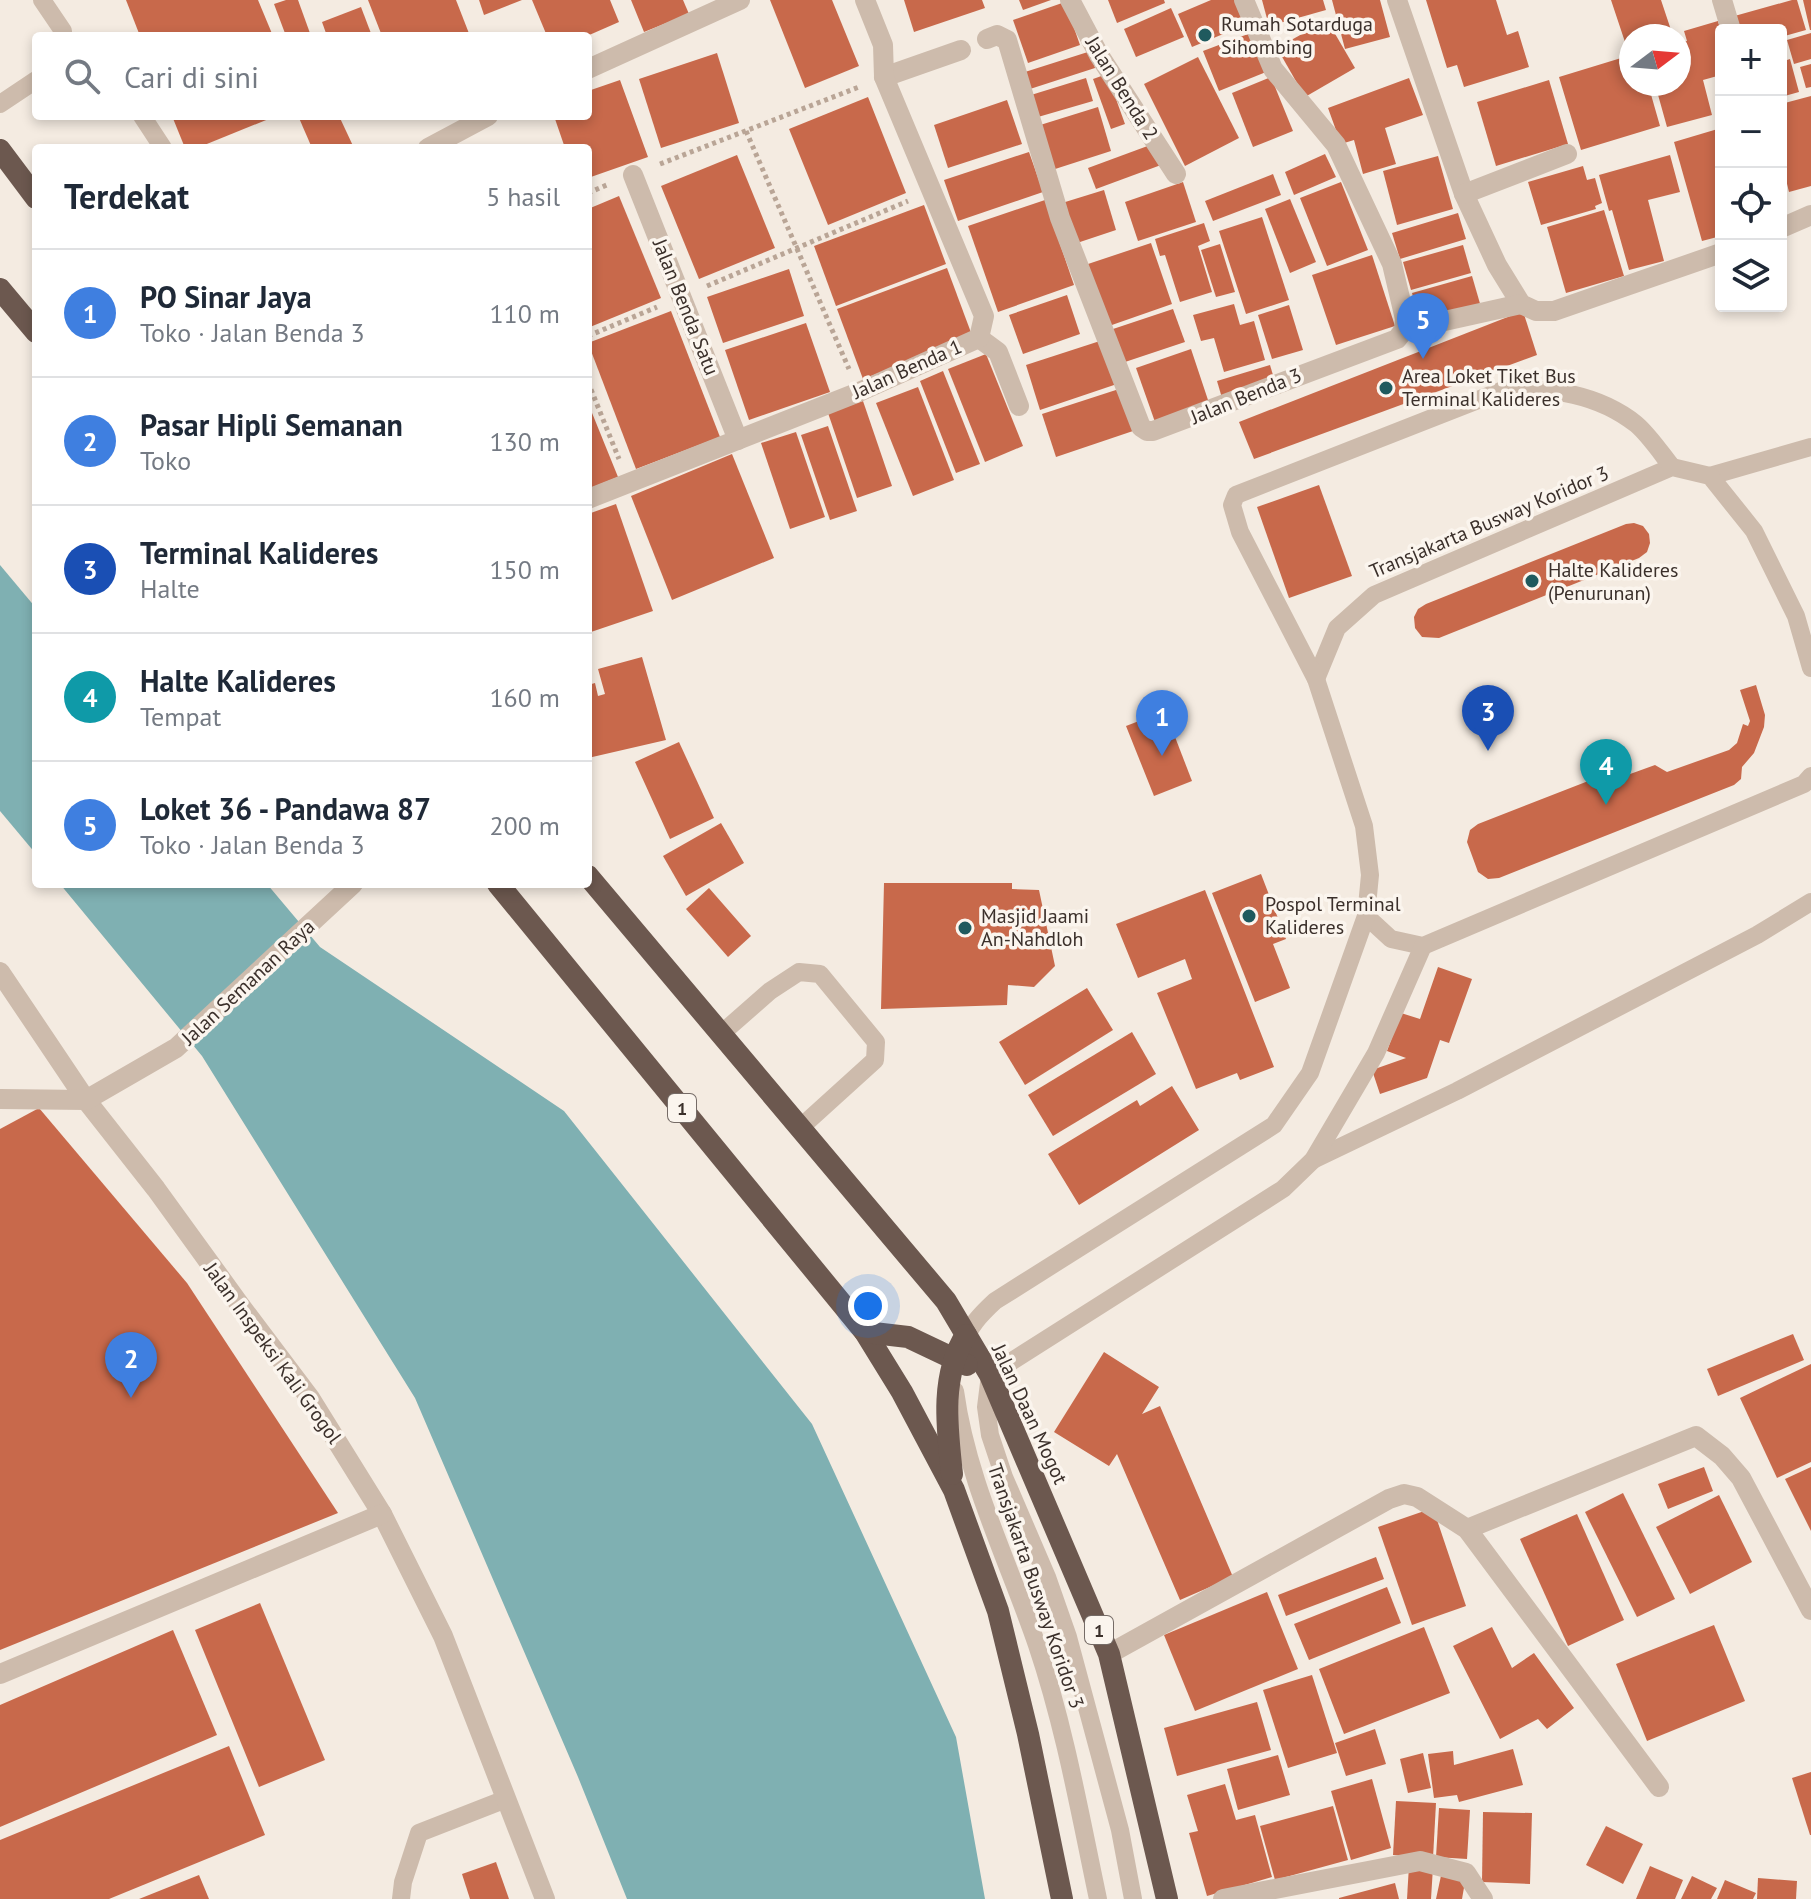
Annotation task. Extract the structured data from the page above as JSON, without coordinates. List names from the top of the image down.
{
  "streets": {
    "highway": ["1", "Jalan Daan Mogot"],
    "street": [
      "Jalan Benda 2",
      "Jalan Benda Satu",
      "Jalan Benda 1",
      "Jalan Benda 3",
      "Jalan Semanan Raya",
      "Jalan Inspeksi Kali Grogol"
    ],
    "lane": ["Transjakarta Busway Koridor 3"]
  },
  "crossings": [
    ["Jalan Benda Satu", "Jalan Benda 1"],
    ["Transjakarta Busway Koridor 3", "Jalan Daan Mogot"],
    ["Jalan Semanan Raya", "Jalan Inspeksi Kali Grogol"]
  ],
  "places": [
    "Rumah Sotarduga Sihombing",
    "Area Loket Tiket Bus Terminal Kalideres",
    "Halte Kalideres (Penurunan)",
    "Pospol Terminal Kalideres",
    "Masjid Jaami An-Nahdloh"
  ],
  "north": "right",
  "page": {
    "map_buttons": ["+", "−"],
    "search": "Cari di sini",
    "heading": ["Terdekat", "5 hasil"],
    "list": [
      {
        "mark": "1",
        "name": "PO Sinar Jaya",
        "note": "Toko · Jalan Benda 3",
        "value": "110 m"
      },
      {
        "mark": "2",
        "name": "Pasar Hipli Semanan",
        "note": "Toko",
        "value": "130 m"
      },
      {
        "mark": "3",
        "name": "Terminal Kalideres",
        "note": "Halte",
        "value": "150 m"
      },
      {
        "mark": "4",
        "name": "Halte Kalideres",
        "note": "Tempat",
        "value": "160 m"
      },
      {
        "mark": "5",
        "name": "Loket 36 - Pandawa 87",
        "note": "Toko · Jalan Benda 3",
        "value": "200 m"
      }
    ],
    "pins": [
      "5",
      "3",
      "1",
      "4",
      "2"
    ]
  }
}
